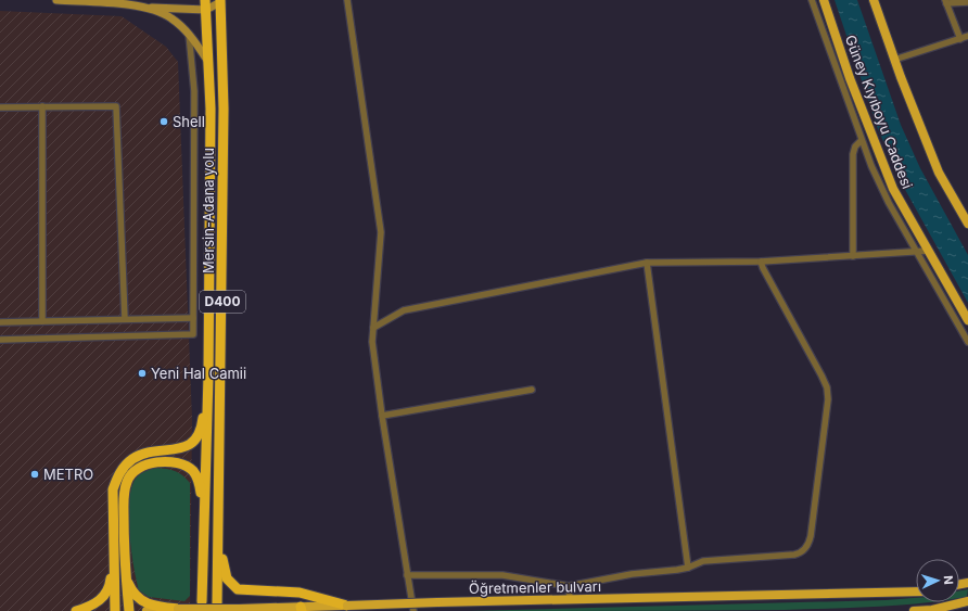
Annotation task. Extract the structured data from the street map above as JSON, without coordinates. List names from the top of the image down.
{
  "streets": {
    "highway": ["Mersin-Adana yolu", "D400"],
    "main road": ["Güney Kıyıboyu Caddesi", "Öğretmenler bulvarı"]
  },
  "places": ["Shell", "Yeni Hal Camii", "METRO"],
  "north": "right"
}
